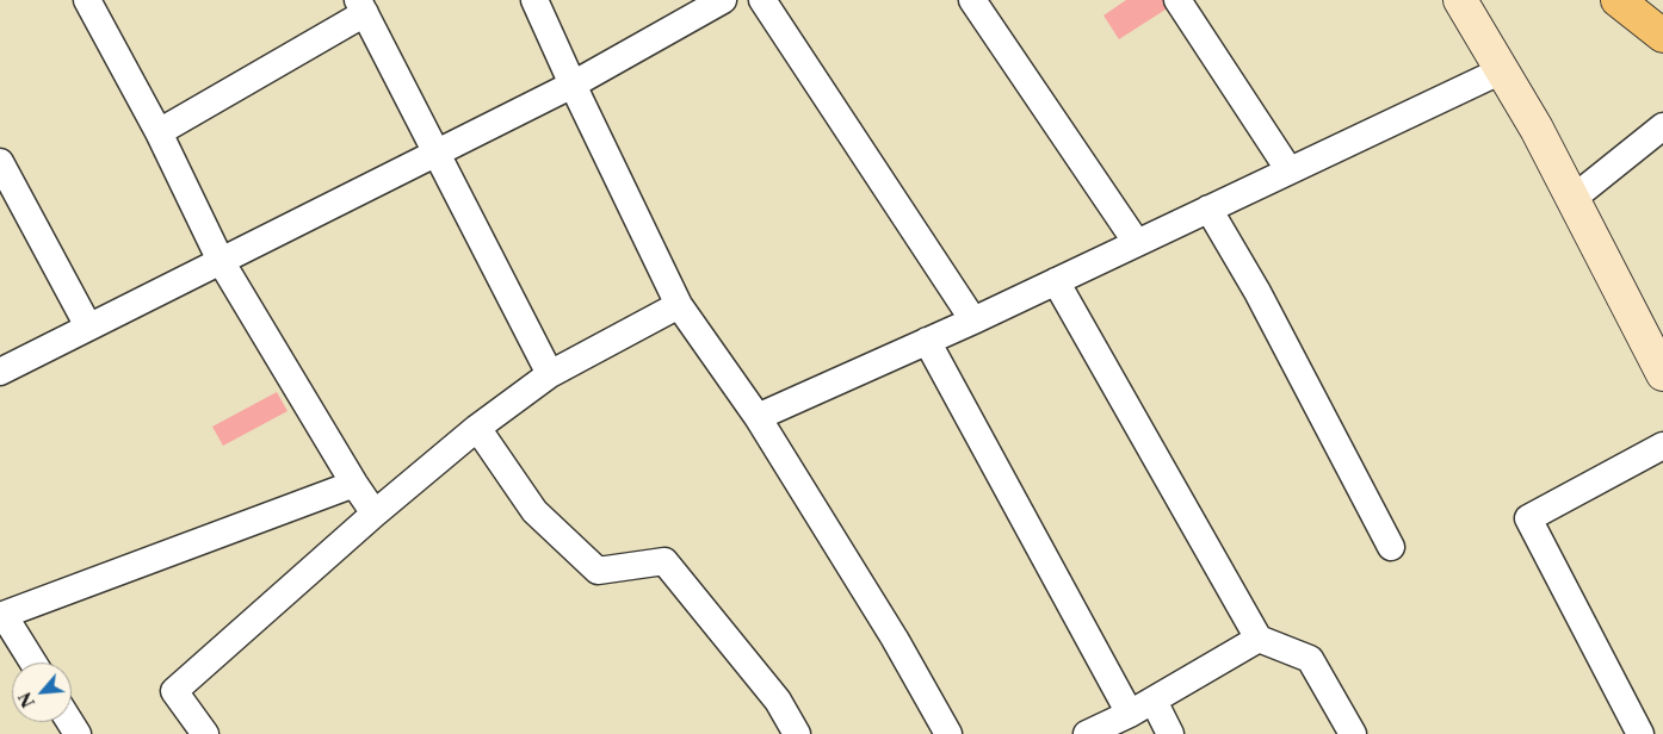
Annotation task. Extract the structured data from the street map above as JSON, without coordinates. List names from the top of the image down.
{
  "north": "bottom left"
}
